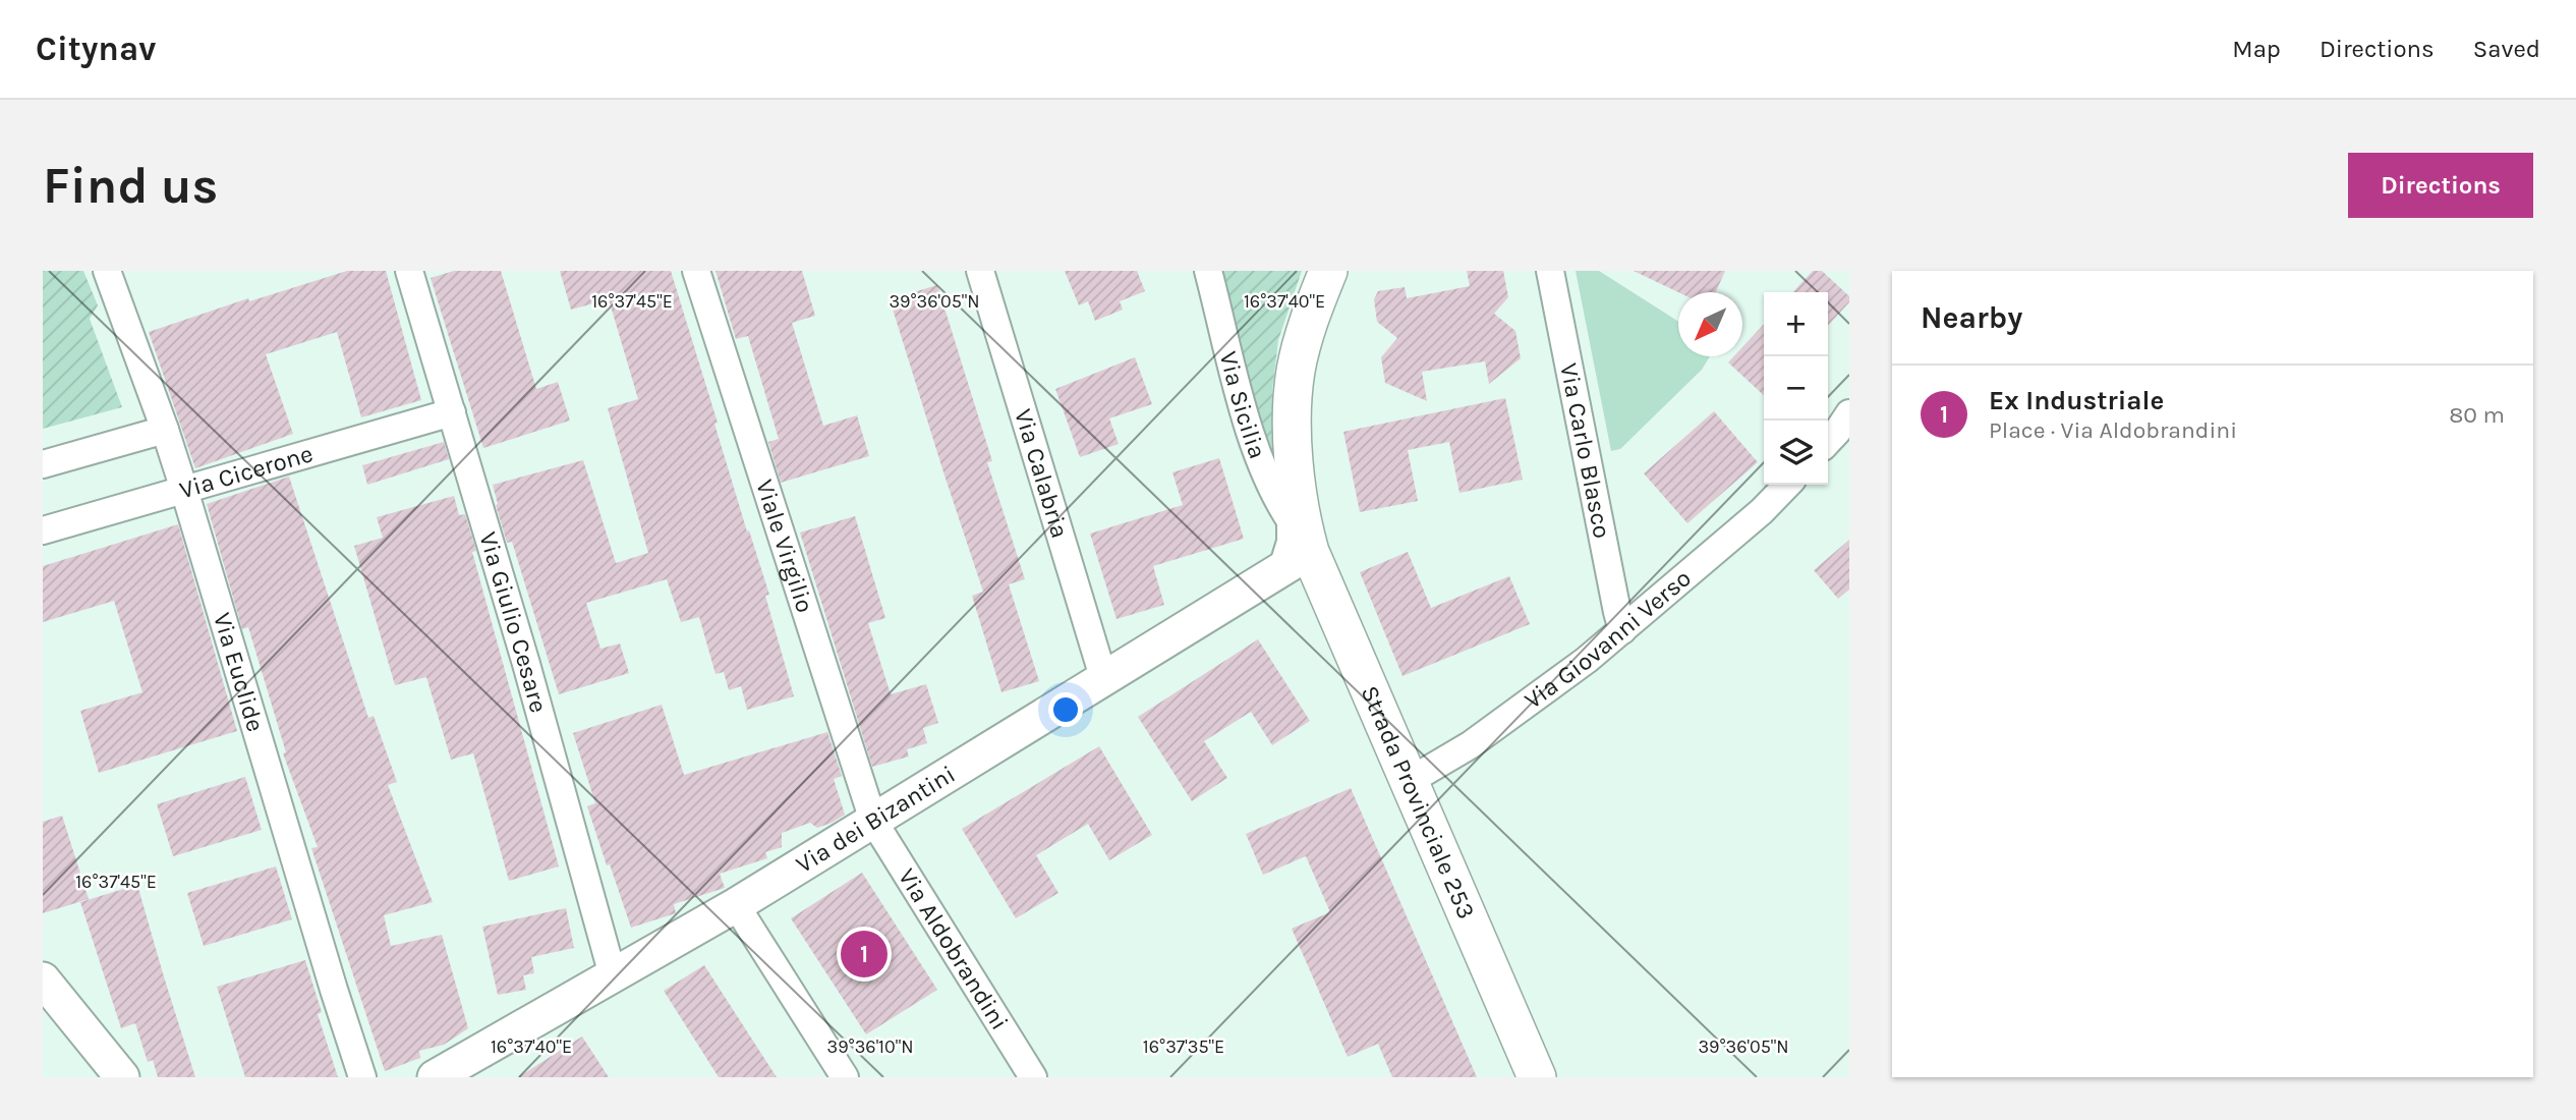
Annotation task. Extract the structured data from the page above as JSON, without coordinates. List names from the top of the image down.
{
  "streets": {
    "main road": ["Strada Provinciale 253"],
    "street": [
      "Via Sicilia",
      "Via Carlo Blasco",
      "Via Cicerone",
      "Via Calabria",
      "Viale Virgilio",
      "Via Giulio Cesare",
      "Via Giovanni Verso",
      "Via Euclide",
      "Via dei Bizantini",
      "Via Aldobrandini"
    ]
  },
  "crossings": [
    ["Via Sicilia", "Strada Provinciale 253"],
    ["Via Sicilia", "Via dei Bizantini"],
    ["Via Carlo Blasco", "Via Giovanni Verso"],
    ["Via Cicerone", "Via Giulio Cesare"],
    ["Via Cicerone", "Via Euclide"],
    ["Via Calabria", "Via dei Bizantini"],
    ["Viale Virgilio", "Via dei Bizantini"],
    ["Viale Virgilio", "Via Aldobrandini"],
    ["Via Giulio Cesare", "Via dei Bizantini"],
    ["Via Giovanni Verso", "Strada Provinciale 253"],
    ["Strada Provinciale 253", "Via dei Bizantini"],
    ["Via dei Bizantini", "Via Aldobrandini"]
  ],
  "north": "bottom left",
  "page": {
    "header": "Citynav",
    "nav": ["Map", "Directions", "Saved"],
    "buttons": "Directions",
    "title": "Find us",
    "heading": "Nearby",
    "map_buttons": ["+", "−"],
    "list": [
      {
        "mark": "1",
        "name": "Ex Industriale",
        "note": "Place · Via Aldobrandini",
        "value": "80 m"
      }
    ],
    "pins": "1"
  },
  "coordinates": [
    "39°36'05\"N",
    "16°37'45\"E",
    "16°37'40\"E",
    "16°37'35\"E",
    "39°36'10\"N"
  ]
}
